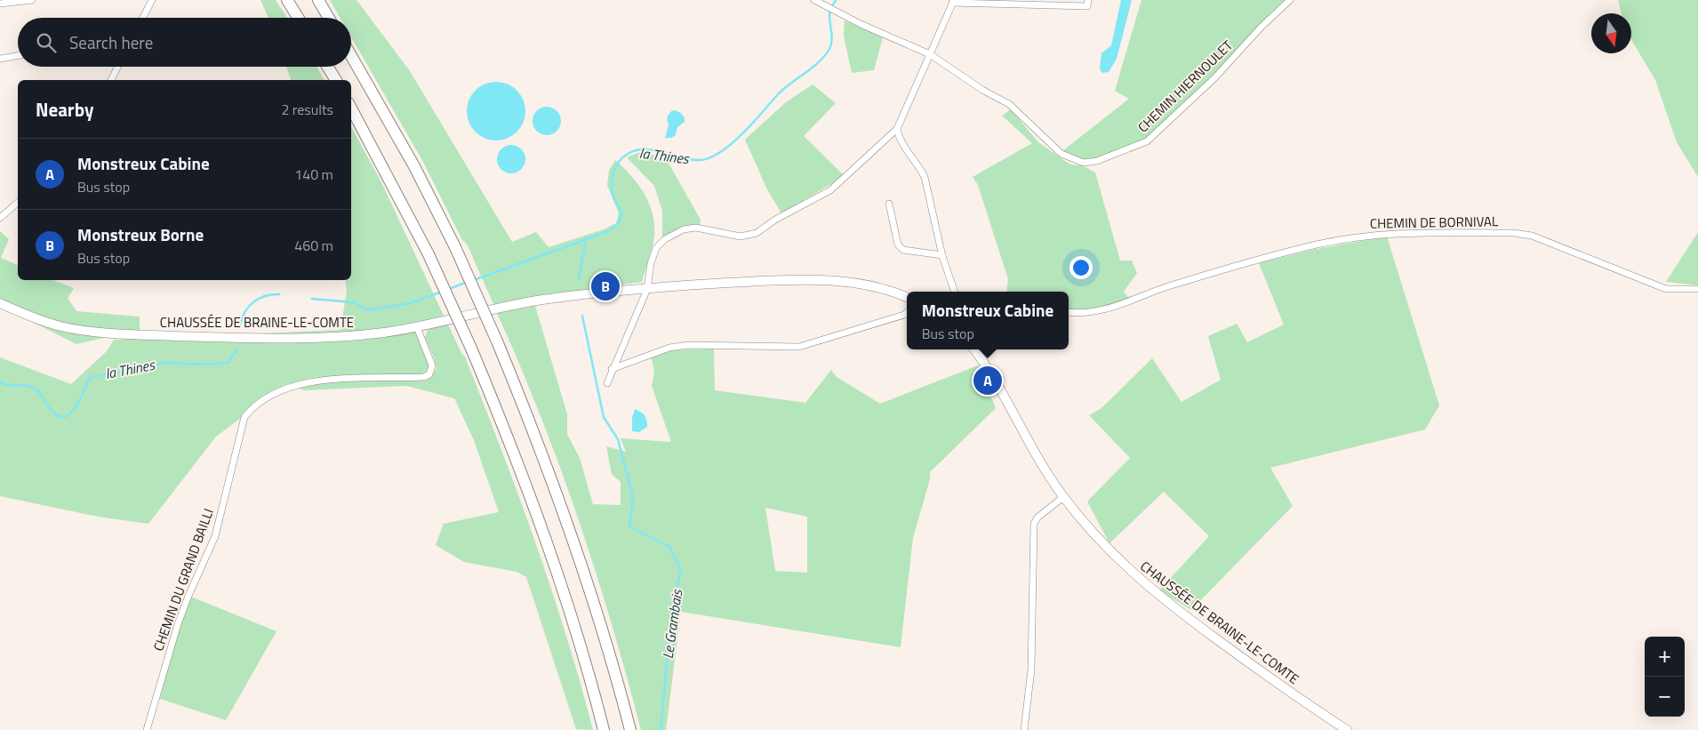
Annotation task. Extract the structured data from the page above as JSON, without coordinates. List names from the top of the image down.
{
  "streets": {
    "main road": ["CHAUSSÉE DE BRAINE-LE-COMTE"],
    "street": ["CHEMIN HIERNOULET", "CHEMIN DE BORNIVAL", "CHEMIN DU GRAND BAILLI"]
  },
  "crossings": [
    ["CHAUSSÉE DE BRAINE-LE-COMTE", "CHEMIN DU GRAND BAILLI"]
  ],
  "water": ["la Thines", "Le Grambais"],
  "north": "bottom",
  "page": {
    "search": "Search here",
    "heading": ["Nearby", "2 results"],
    "list": [
      {
        "mark": "A",
        "name": "Monstreux Cabine",
        "note": "Bus stop",
        "value": "140 m"
      },
      {
        "mark": "B",
        "name": "Monstreux Borne",
        "note": "Bus stop",
        "value": "460 m"
      }
    ],
    "pins": ["B", "A"],
    "popup": ["Monstreux Cabine", "Bus stop"],
    "map_buttons": ["+", "−"]
  }
}
